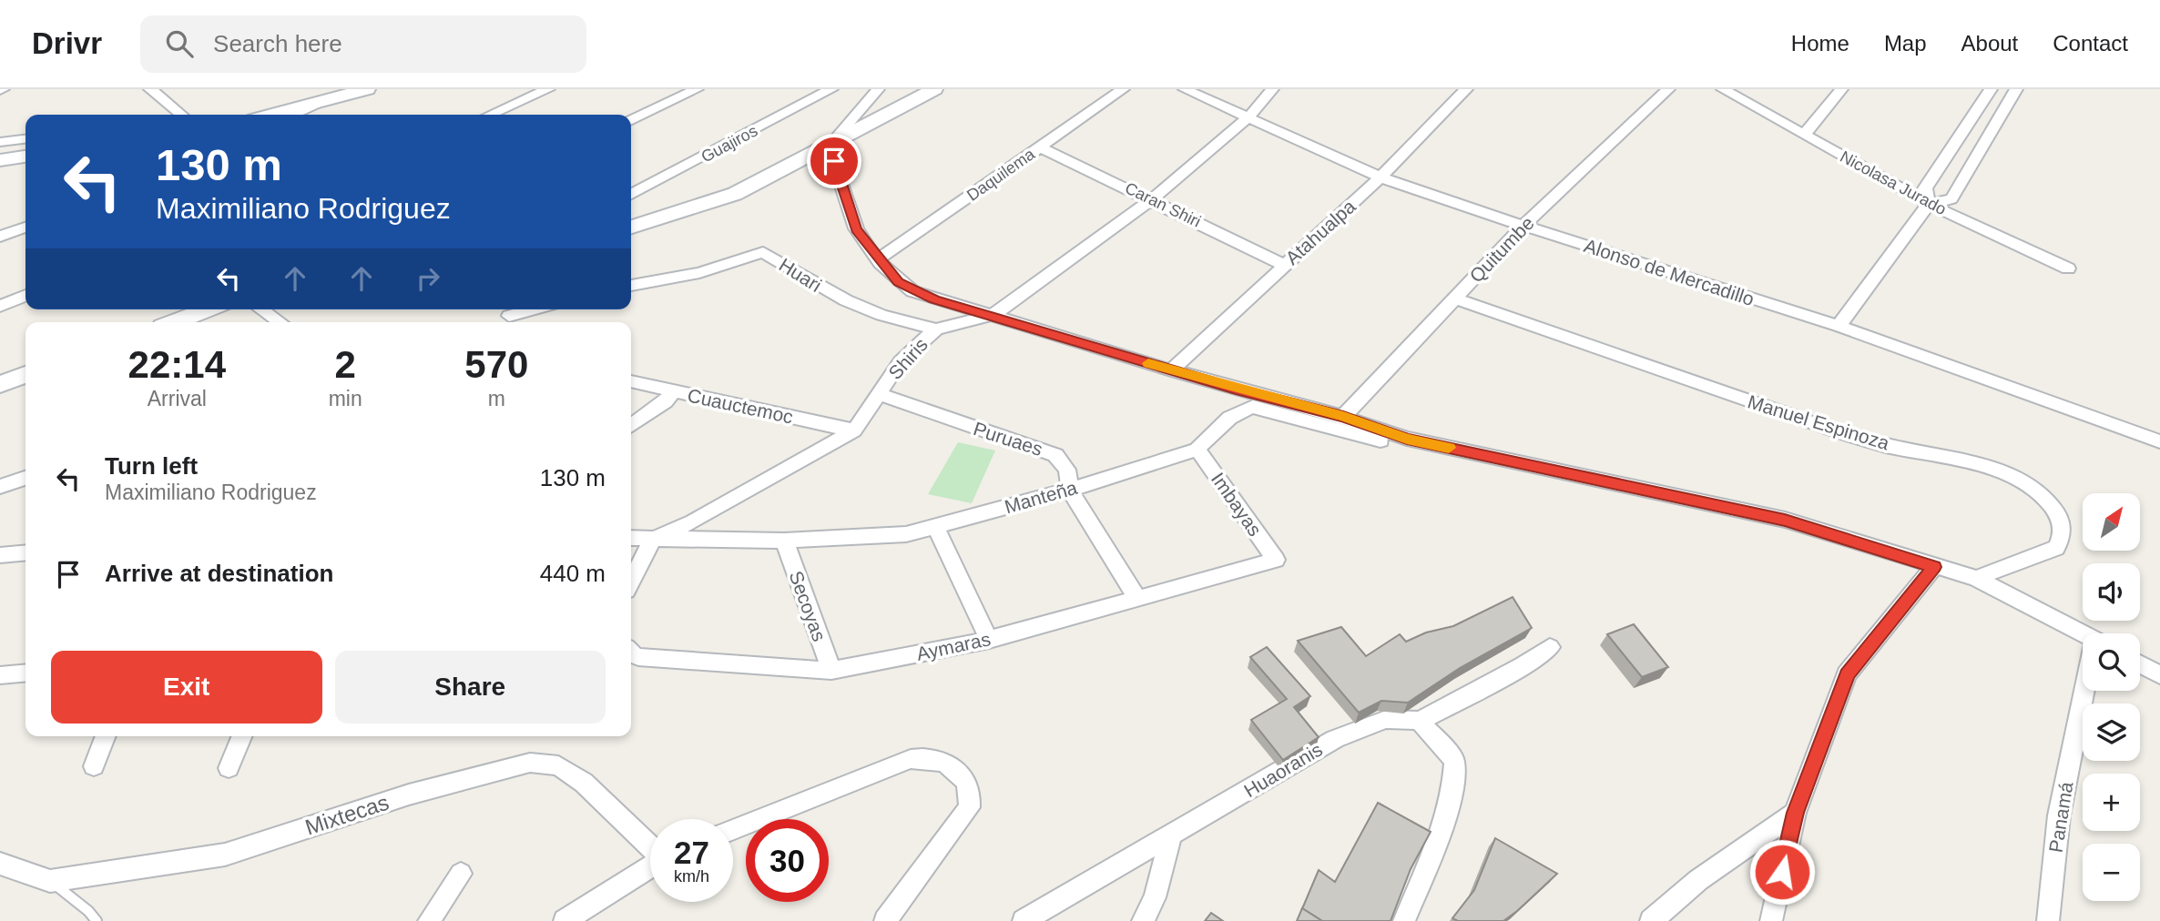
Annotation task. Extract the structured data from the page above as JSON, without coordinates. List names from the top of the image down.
{
  "streets": {
    "street": [
      "Guajiros",
      "Daquilema",
      "Nicolasa Jurado",
      "Caran Shiri",
      "Atahualpa",
      "Quitumbe",
      "Alonso de Mercadillo",
      "Huari",
      "Shiris",
      "Cuauctemoc",
      "Manuel Espinoza",
      "Puruaes",
      "Manteña",
      "Imbayas",
      "Secoyas",
      "Aymaras",
      "Huaoranis",
      "Mixtecas",
      "Panamá"
    ]
  },
  "crossings": [
    ["Daquilema", "Caran Shiri"],
    ["Caran Shiri", "Atahualpa"],
    ["Caran Shiri", "Shiris"],
    ["Atahualpa", "Alonso de Mercadillo"],
    ["Quitumbe", "Alonso de Mercadillo"],
    ["Quitumbe", "Manuel Espinoza"],
    ["Alonso de Mercadillo", "Shiris"],
    ["Huari", "Shiris"],
    ["Shiris", "Cuauctemoc"],
    ["Shiris", "Puruaes"],
    ["Shiris", "Manteña"],
    ["Puruaes", "Manteña"],
    ["Puruaes", "Aymaras"],
    ["Manteña", "Imbayas"],
    ["Manteña", "Secoyas"],
    ["Imbayas", "Aymaras"],
    ["Secoyas", "Aymaras"]
  ],
  "north": "top right",
  "page": {
    "header": "Drivr",
    "search": "Search here",
    "nav": [
      "Home",
      "Map",
      "About",
      "Contact"
    ],
    "turn": ["130 m", "Maximiliano Rodriguez"],
    "eta": [
      "22:14",
      "Arrival",
      "2",
      "min",
      "570",
      "m"
    ],
    "list": [
      {
        "name": "Turn left",
        "note": "Maximiliano Rodriguez",
        "value": "130 m"
      },
      {
        "name": "Arrive at destination",
        "value": "440 m"
      }
    ],
    "map_buttons": ["+", "−"],
    "buttons": ["Exit", "Share"],
    "speed": "27 km/h",
    "limit": "30"
  }
}
